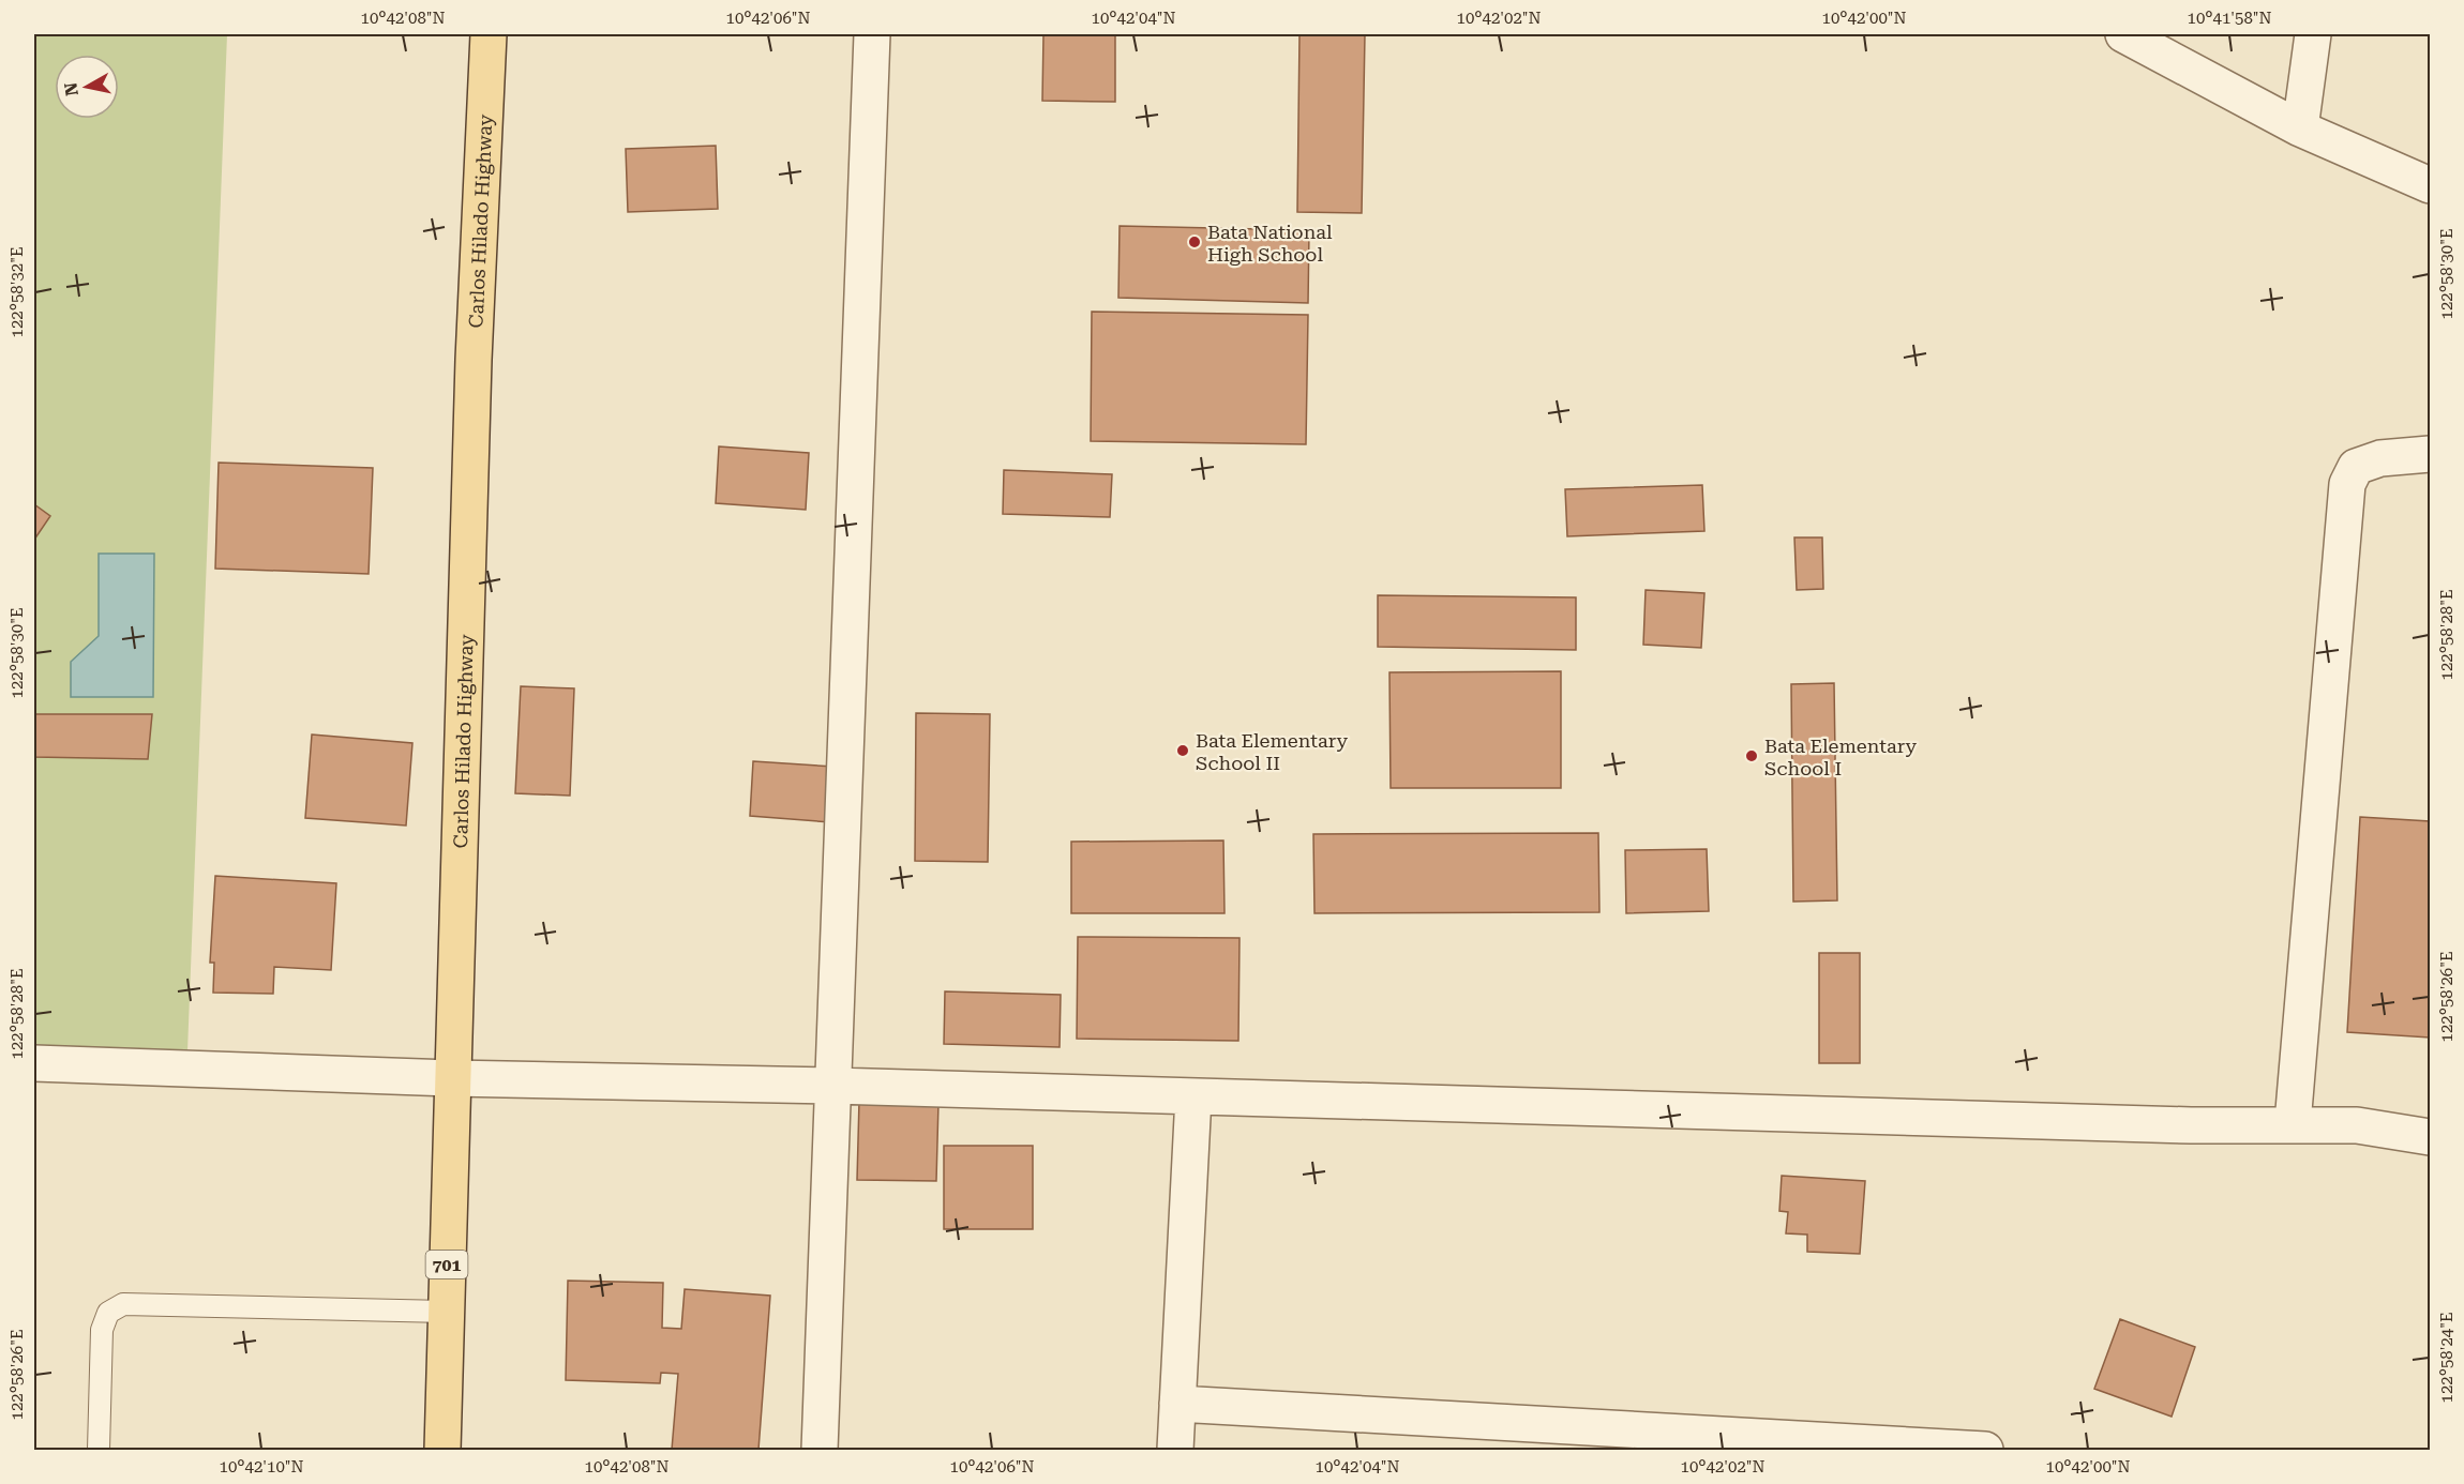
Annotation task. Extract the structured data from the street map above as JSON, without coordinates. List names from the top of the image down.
{
  "streets": {
    "main road": ["Carlos Hilado Highway", "701"]
  },
  "places": ["Bata National High School", "Bata Elementary School II", "Bata Elementary School I"],
  "north": "left",
  "coordinates": [
    "10°42'08\"N",
    "10°42'06\"N",
    "10°42'04\"N",
    "10°42'02\"N",
    "10°42'00\"N",
    "10°41'58\"N",
    "122°58'30\"E",
    "122°58'32\"E",
    "122°58'28\"E",
    "122°58'26\"E",
    "122°58'24\"E",
    "10°42'10\"N"
  ]
}
